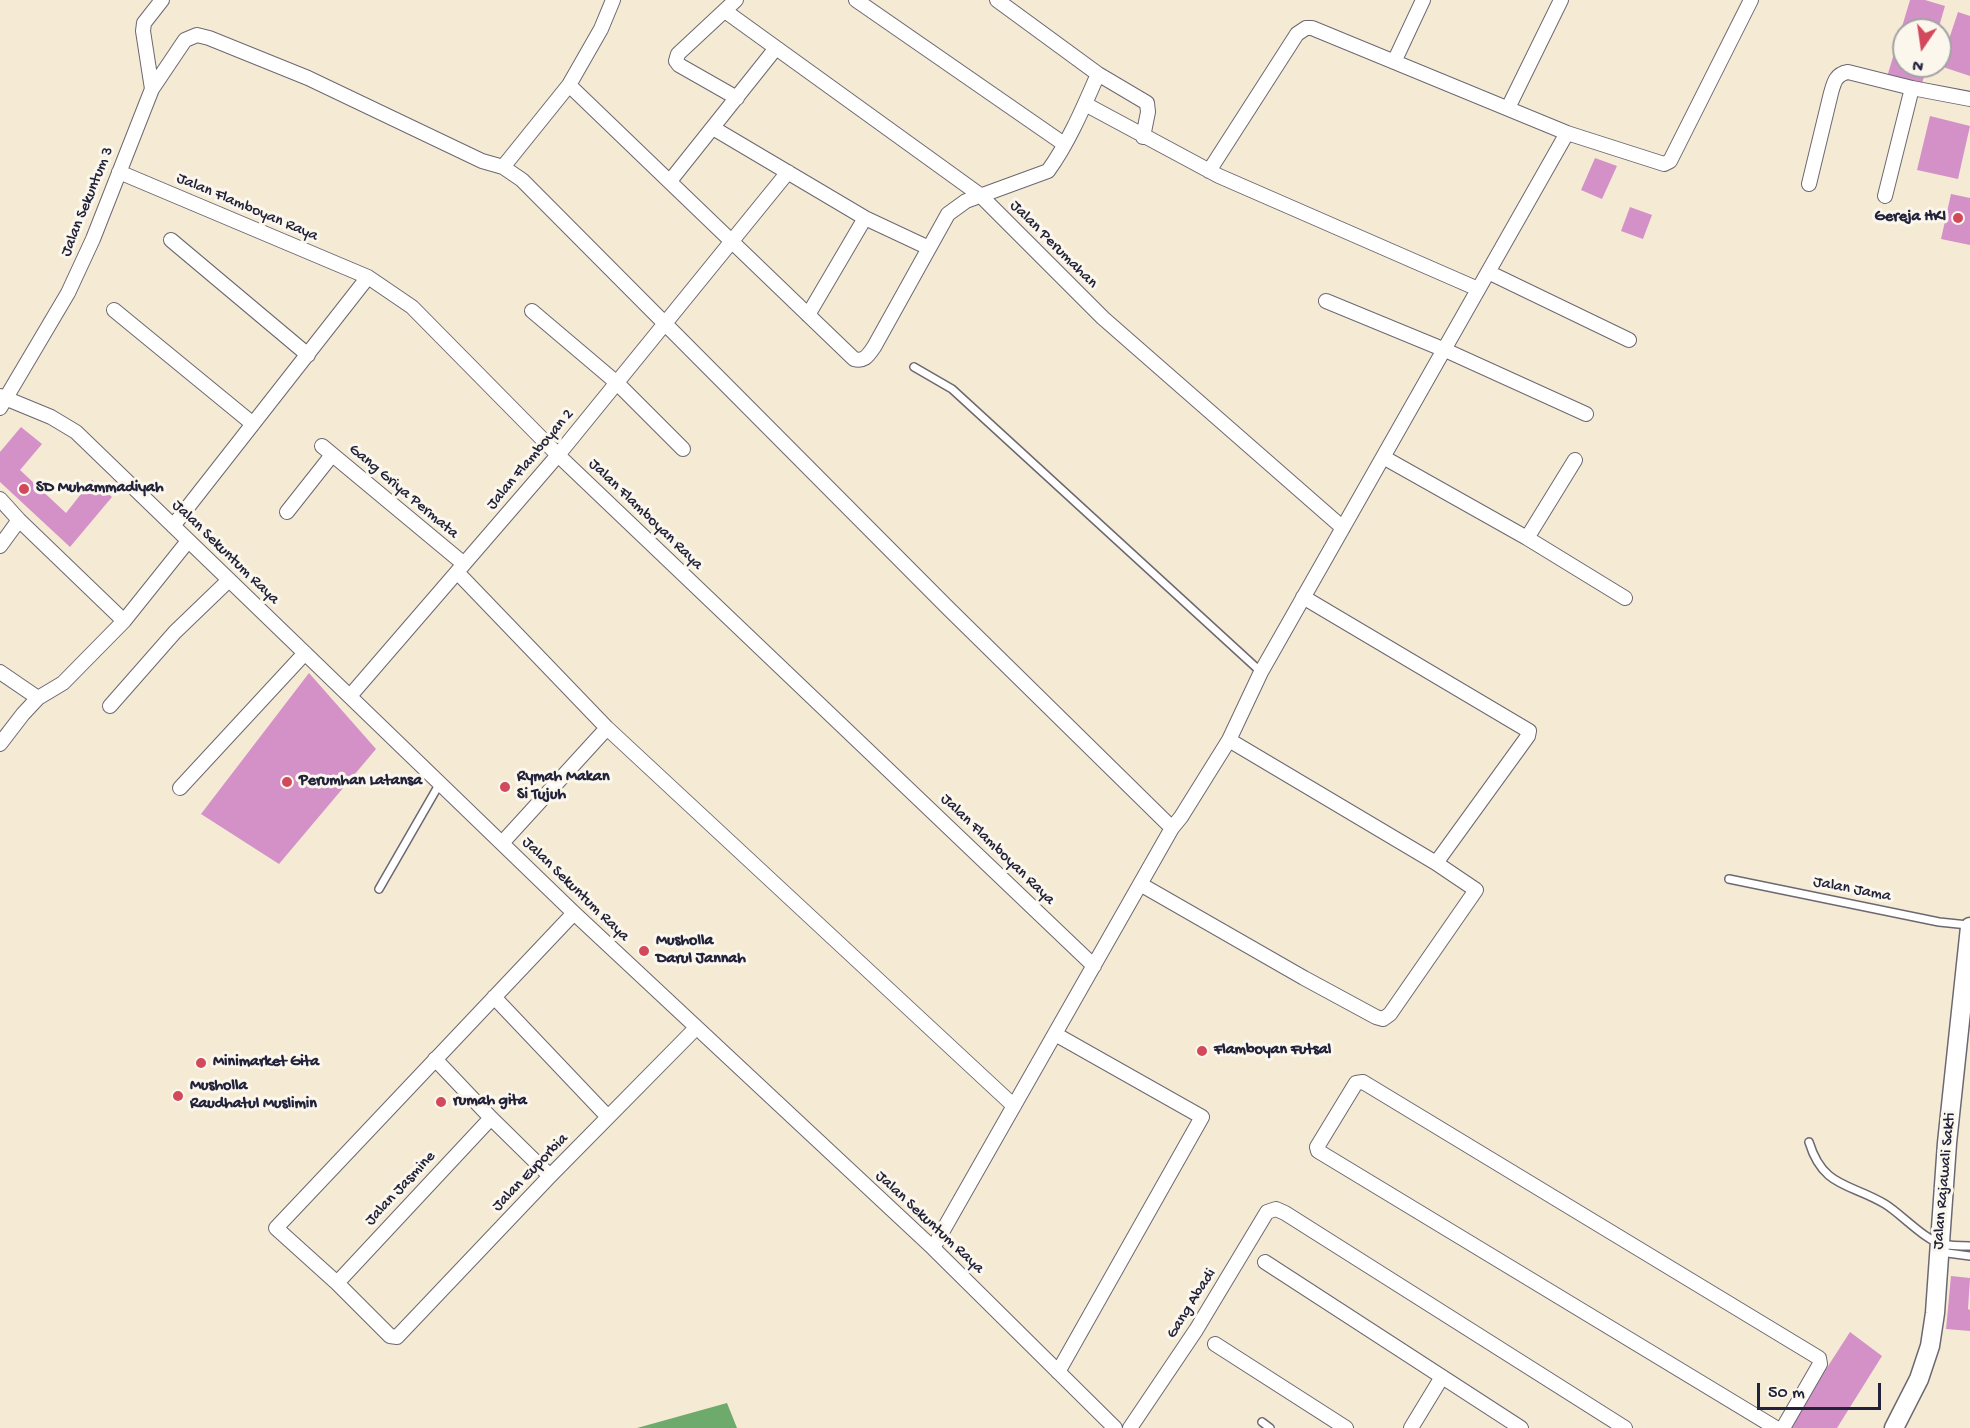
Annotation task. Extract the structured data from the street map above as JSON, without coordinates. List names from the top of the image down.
{
  "streets": {
    "main road": ["Jalan Rajawali Sakti"],
    "street": [
      "Jalan Sekuntum 3",
      "Jalan Flamboyan Raya",
      "Jalan Perumahan",
      "Jalan Flamboyan 2",
      "Gang Griya Permata",
      "Jalan Sekuntum Raya",
      "Jalan Euporbia",
      "Jalan Jasmine",
      "Gang Abadi"
    ],
    "lane": ["Jalan Jama"]
  },
  "crossings": [
    ["Jalan Sekuntum 3", "Jalan Flamboyan Raya"],
    ["Jalan Sekuntum 3", "Jalan Flamboyan 2"],
    ["Jalan Sekuntum 3", "Jalan Sekuntum Raya"],
    ["Jalan Flamboyan Raya", "Jalan Flamboyan 2"],
    ["Jalan Flamboyan 2", "Gang Griya Permata"],
    ["Jalan Flamboyan 2", "Jalan Sekuntum Raya"],
    ["Jalan Sekuntum Raya", "Jalan Euporbia"],
    ["Jalan Jama", "Jalan Rajawali Sakti"],
    ["Jalan Euporbia", "Jalan Jasmine"]
  ],
  "places": [
    "Gereja HKI",
    "SD Muhammadiyah",
    "Perumhan Latansa",
    "Rymah Makan Si Tujuh",
    "Musholla Darul Jannah",
    "Flamboyan Futsal",
    "Minimarket Gita",
    "Musholla Raudhatul Muslimin",
    "rumah gita"
  ],
  "scale_bar": "50 m",
  "north": "bottom"
}
